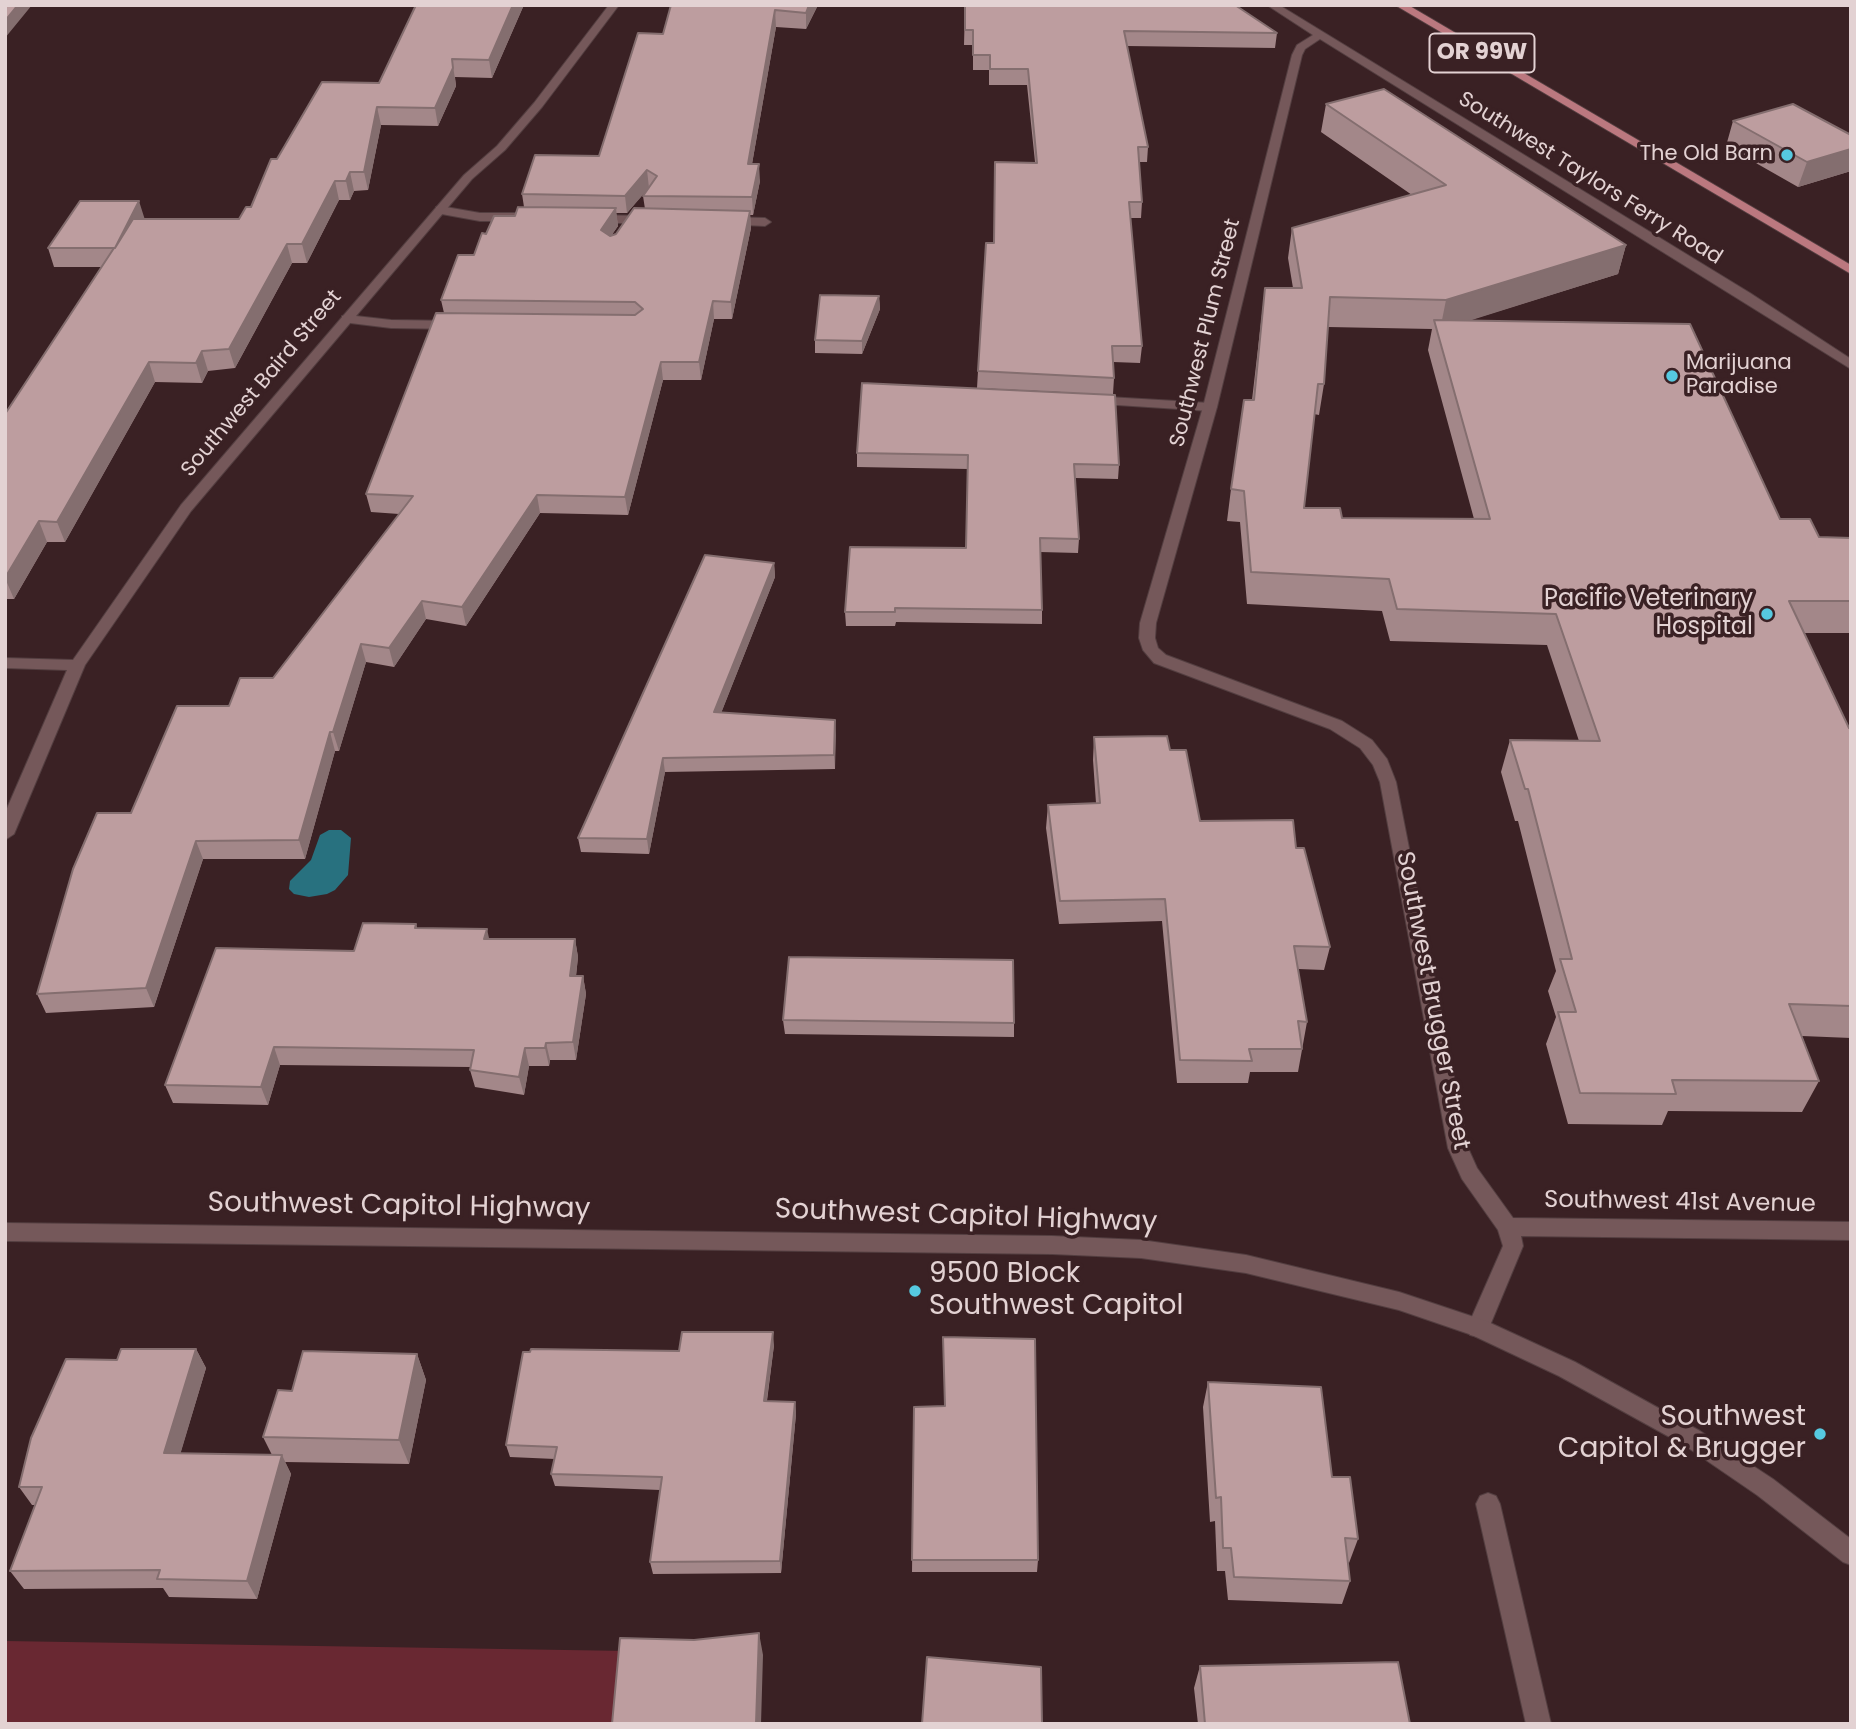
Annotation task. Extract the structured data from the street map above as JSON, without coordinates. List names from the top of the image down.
{
  "streets": {
    "main road": ["OR 99W"],
    "street": [
      "Southwest Taylors Ferry Road",
      "Southwest Plum Street",
      "Southwest Baird Street",
      "Southwest Brugger Street",
      "Southwest 41st Avenue",
      "Southwest Capitol Highway"
    ]
  },
  "crossings": [
    ["Southwest Taylors Ferry Road", "Southwest Plum Street"],
    ["Southwest Plum Street", "Southwest Brugger Street"],
    ["Southwest Brugger Street", "Southwest 41st Avenue"]
  ],
  "places": [
    "The Old Barn",
    "Marijuana Paradise",
    "Pacific Veterinary Hospital",
    "9500 Block Southwest Capitol",
    "Southwest Capitol & Brugger"
  ]
}
